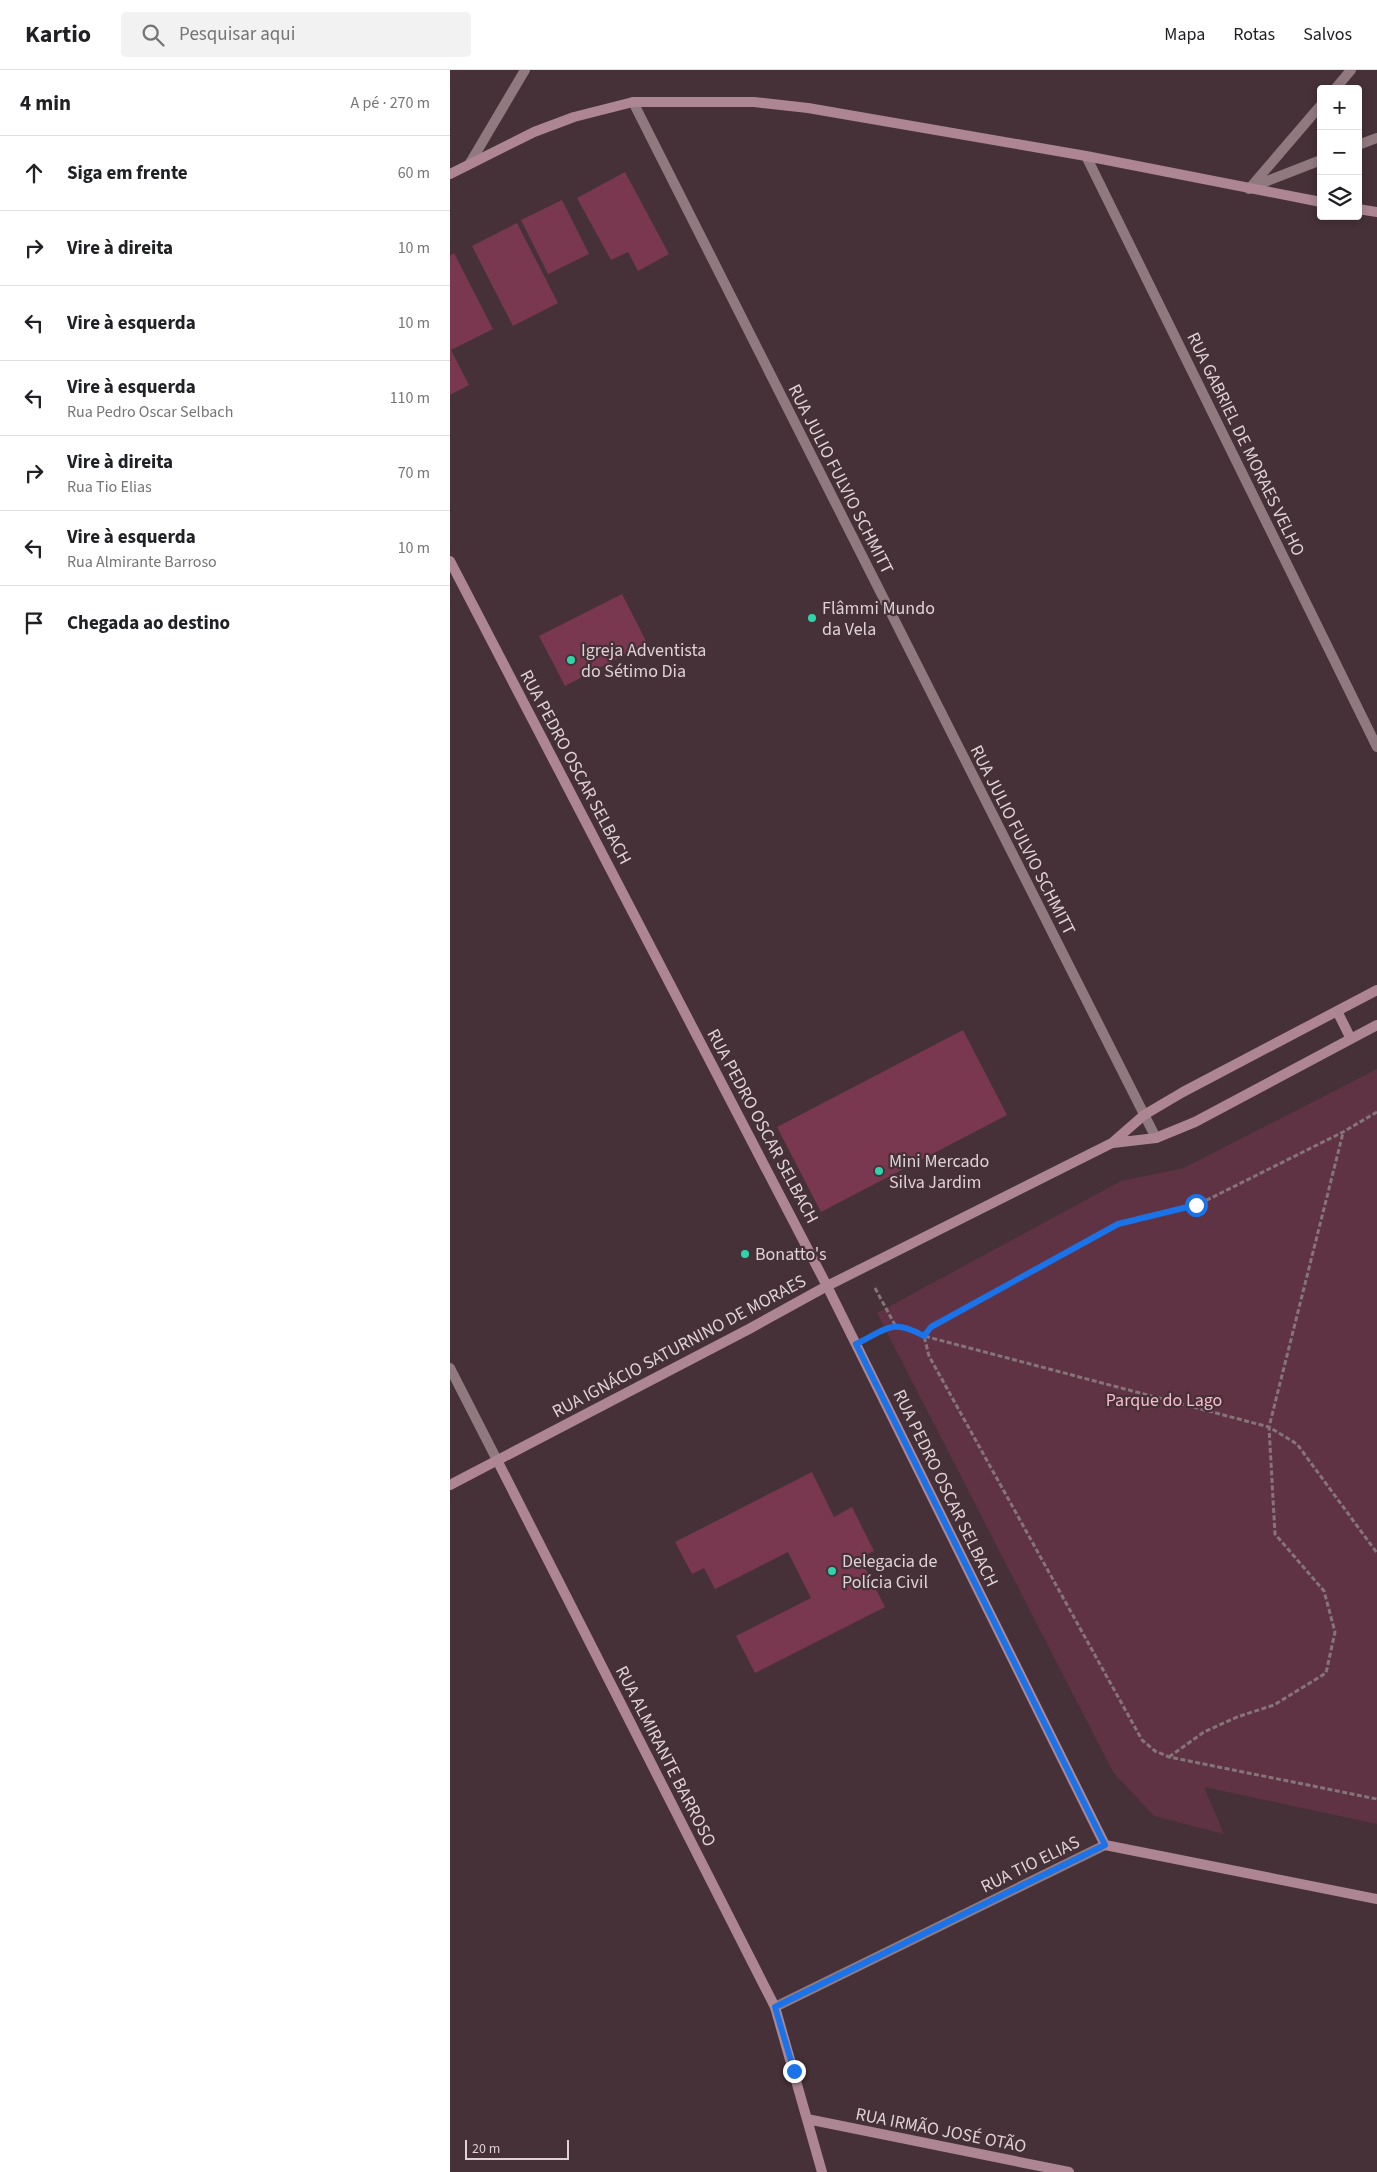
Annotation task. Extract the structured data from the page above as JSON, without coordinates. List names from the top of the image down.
{
  "streets": {
    "street": [
      "RUA GABRIEL DE MORAES VELHO",
      "RUA JULIO FULVIO SCHMITT",
      "RUA PEDRO OSCAR SELBACH",
      "RUA IGNÁCIO SATURNINO DE MORAES",
      "RUA ALMIRANTE BARROSO",
      "RUA TIO ELIAS",
      "RUA IRMÃO JOSÉ OTÃO"
    ]
  },
  "crossings": [
    ["RUA JULIO FULVIO SCHMITT", "RUA IGNÁCIO SATURNINO DE MORAES"],
    ["RUA PEDRO OSCAR SELBACH", "RUA IGNÁCIO SATURNINO DE MORAES"],
    ["RUA PEDRO OSCAR SELBACH", "RUA TIO ELIAS"],
    ["RUA IGNÁCIO SATURNINO DE MORAES", "RUA ALMIRANTE BARROSO"],
    ["RUA ALMIRANTE BARROSO", "RUA TIO ELIAS"],
    ["RUA ALMIRANTE BARROSO", "RUA IRMÃO JOSÉ OTÃO"]
  ],
  "parks": ["Parque do Lago"],
  "places": [
    "Flâmmi Mundo da Vela",
    "Igreja Adventista do Sétimo Dia",
    "Mini Mercado Silva Jardim",
    "Bonatto's",
    "Delegacia de Polícia Civil"
  ],
  "scale_bar": "20 m",
  "page": {
    "header": "Kartio",
    "search": "Pesquisar aqui",
    "nav": ["Mapa", "Rotas", "Salvos"],
    "heading": ["4 min", "A pé · 270 m"],
    "map_buttons": ["+", "−"],
    "list": [
      ["Siga em frente", "60 m"],
      ["Vire à direita", "10 m"],
      ["Vire à esquerda", "10 m"],
      ["Vire à esquerda", "Rua Pedro Oscar Selbach", "110 m"],
      ["Vire à direita", "Rua Tio Elias", "70 m"],
      ["Vire à esquerda", "Rua Almirante Barroso", "10 m"],
      "Chegada ao destino"
    ],
    "scale": "20 m"
  }
}
